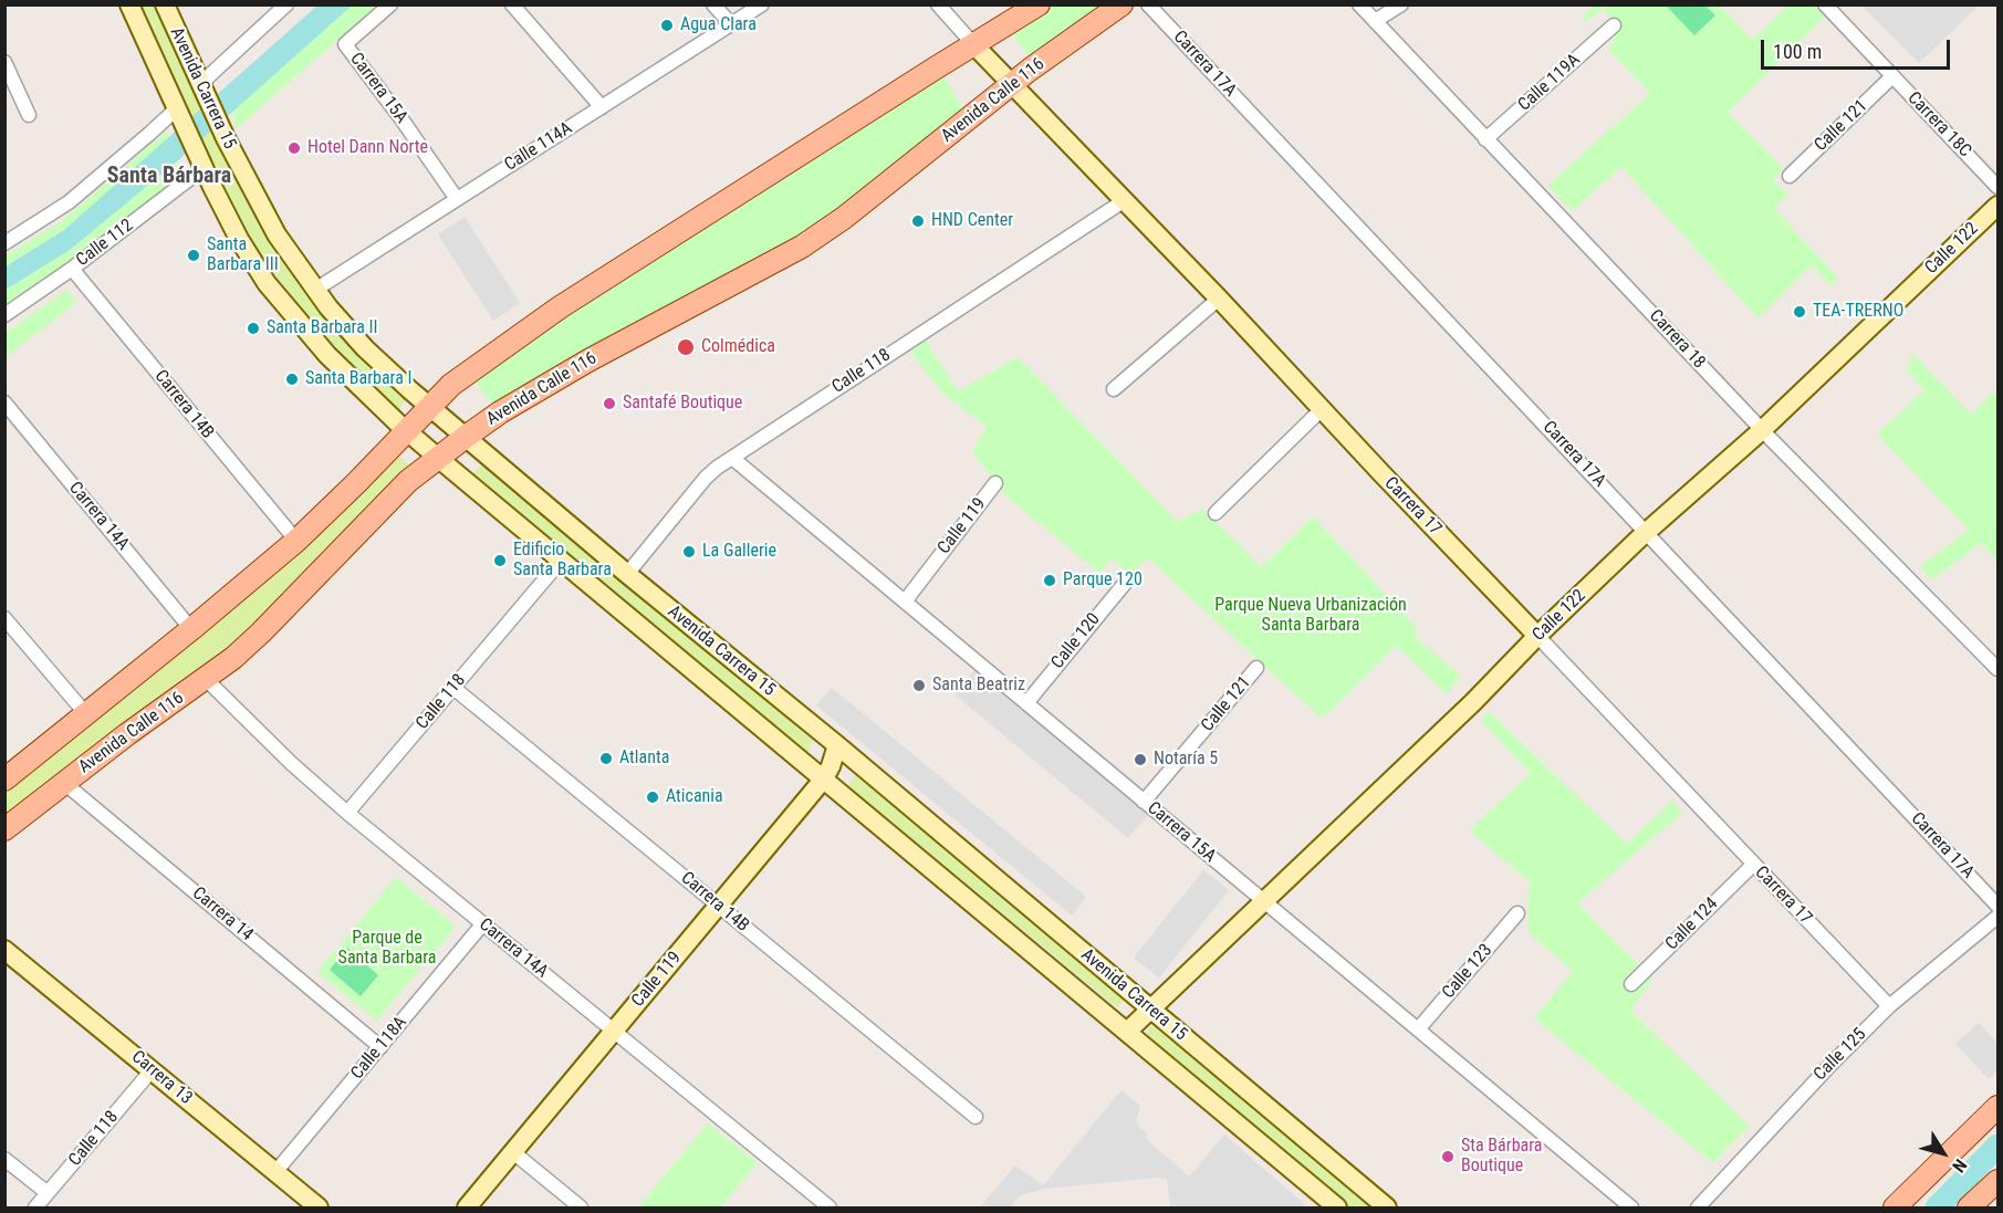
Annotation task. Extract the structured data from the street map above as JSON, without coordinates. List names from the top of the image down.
{
  "streets": {
    "main road": [
      "Avenida Carrera 15",
      "Avenida Calle 116",
      "Calle 122",
      "Carrera 17",
      "Calle 119",
      "Carrera 13"
    ],
    "street": [
      "Carrera 17A",
      "Calle 119A",
      "Carrera 15A",
      "Carrera 18C",
      "Calle 121",
      "Calle 114A",
      "Calle 112",
      "Carrera 18",
      "Calle 118",
      "Carrera 14B",
      "Carrera 14A",
      "Calle 120",
      "Carrera 14",
      "Calle 124",
      "Calle 123",
      "Calle 118A",
      "Calle 125"
    ]
  },
  "crossings": [
    ["Carrera 17A", "Calle 122"],
    ["Calle 119A", "Carrera 18"],
    ["Avenida Carrera 15", "Avenida Calle 116"],
    ["Avenida Carrera 15", "Calle 114A"],
    ["Avenida Carrera 15", "Calle 112"],
    ["Avenida Carrera 15", "Calle 122"],
    ["Avenida Carrera 15", "Calle 118"],
    ["Avenida Carrera 15", "Calle 119"],
    ["Carrera 15A", "Calle 121"],
    ["Carrera 15A", "Calle 114A"],
    ["Carrera 15A", "Calle 122"],
    ["Carrera 15A", "Calle 118"],
    ["Carrera 15A", "Calle 119"],
    ["Carrera 15A", "Calle 120"],
    ["Carrera 15A", "Calle 123"],
    ["Avenida Calle 116", "Carrera 17"],
    ["Avenida Calle 116", "Carrera 14A"],
    ["Avenida Calle 116", "Carrera 14"],
    ["Carrera 18C", "Calle 121"],
    ["Calle 112", "Carrera 14B"],
    ["Calle 122", "Carrera 18"],
    ["Calle 122", "Carrera 17"],
    ["Calle 118", "Carrera 14B"],
    ["Calle 118", "Carrera 17"],
    ["Calle 118", "Carrera 14A"],
    ["Calle 118", "Carrera 13"],
    ["Carrera 14B", "Calle 119"],
    ["Carrera 17", "Calle 124"],
    ["Carrera 17", "Calle 125"],
    ["Carrera 14A", "Calle 119"],
    ["Carrera 14A", "Calle 118A"],
    ["Carrera 14", "Calle 118A"],
    ["Calle 118A", "Carrera 13"]
  ],
  "districts": ["Santa Bárbara"],
  "parks": ["Parque Nueva Urbanización Santa Barbara", "Parque de Santa Barbara"],
  "places": [
    "Agua Clara",
    "Hotel Dann Norte",
    "HND Center",
    "Santa Barbara III",
    "TEA-TRERNO",
    "Santa Barbara II",
    "Colmédica",
    "Santa Barbara I",
    "Santafé Boutique",
    "La Gallerie",
    "Edificio Santa Barbara",
    "Parque 120",
    "Santa Beatriz",
    "Atlanta",
    "Notaría 5",
    "Aticania",
    "Sta Bárbara Boutique"
  ],
  "scale_bar": "100 m",
  "north": "bottom right"
}
